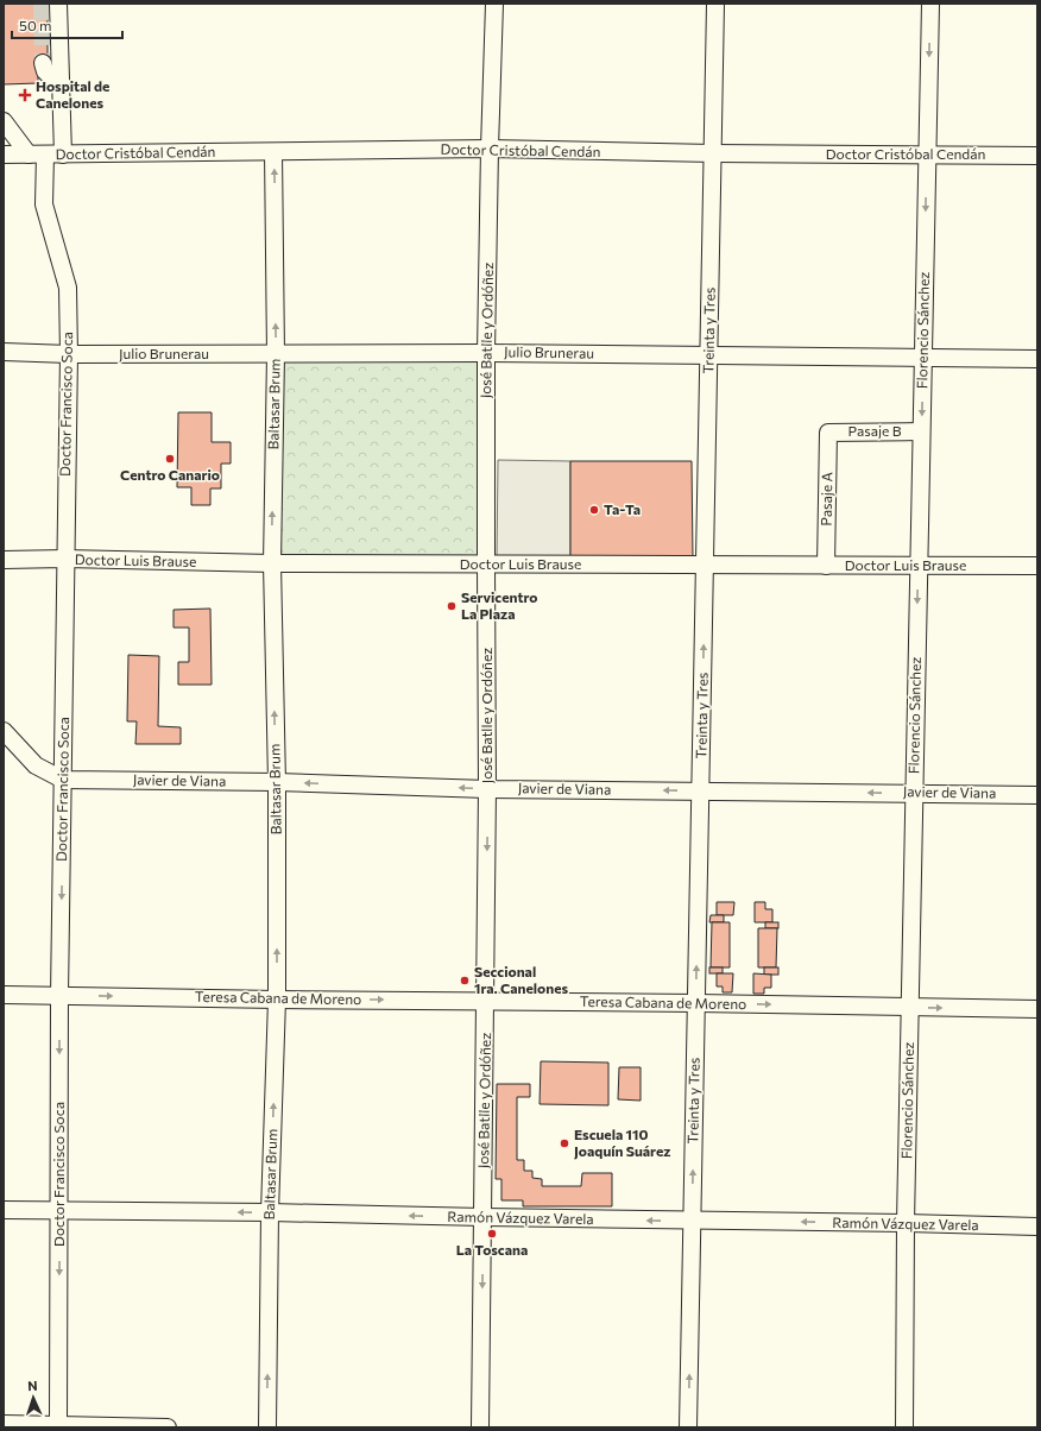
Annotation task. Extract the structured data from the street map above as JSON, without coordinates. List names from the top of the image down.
{
  "streets": {
    "street": [
      "Doctor Cristóbal Cendán",
      "José Batlle y Ordóñez",
      "Treinta y Tres",
      "Florencio Sánchez",
      "Julio Brunerau",
      "Doctor Francisco Soca",
      "Baltasar Brum",
      "Pasaje B",
      "Pasaje A",
      "Doctor Luis Brause",
      "Javier de Viana",
      "Teresa Cabana de Moreno",
      "Ramón Vázquez Varela"
    ]
  },
  "crossings": [
    ["Doctor Cristóbal Cendán", "José Batlle y Ordóñez"],
    ["Doctor Cristóbal Cendán", "Treinta y Tres"],
    ["Doctor Cristóbal Cendán", "Florencio Sánchez"],
    ["Doctor Cristóbal Cendán", "Doctor Francisco Soca"],
    ["Doctor Cristóbal Cendán", "Baltasar Brum"],
    ["José Batlle y Ordóñez", "Julio Brunerau"],
    ["José Batlle y Ordóñez", "Doctor Luis Brause"],
    ["José Batlle y Ordóñez", "Javier de Viana"],
    ["José Batlle y Ordóñez", "Teresa Cabana de Moreno"],
    ["José Batlle y Ordóñez", "Ramón Vázquez Varela"],
    ["Treinta y Tres", "Julio Brunerau"],
    ["Treinta y Tres", "Doctor Luis Brause"],
    ["Treinta y Tres", "Javier de Viana"],
    ["Treinta y Tres", "Teresa Cabana de Moreno"],
    ["Treinta y Tres", "Ramón Vázquez Varela"],
    ["Florencio Sánchez", "Julio Brunerau"],
    ["Florencio Sánchez", "Pasaje B"],
    ["Florencio Sánchez", "Doctor Luis Brause"],
    ["Florencio Sánchez", "Javier de Viana"],
    ["Florencio Sánchez", "Teresa Cabana de Moreno"],
    ["Florencio Sánchez", "Ramón Vázquez Varela"],
    ["Julio Brunerau", "Doctor Francisco Soca"],
    ["Julio Brunerau", "Baltasar Brum"],
    ["Doctor Francisco Soca", "Doctor Luis Brause"],
    ["Doctor Francisco Soca", "Javier de Viana"],
    ["Doctor Francisco Soca", "Teresa Cabana de Moreno"],
    ["Doctor Francisco Soca", "Ramón Vázquez Varela"],
    ["Baltasar Brum", "Doctor Luis Brause"],
    ["Baltasar Brum", "Javier de Viana"],
    ["Baltasar Brum", "Teresa Cabana de Moreno"],
    ["Baltasar Brum", "Ramón Vázquez Varela"],
    ["Pasaje B", "Pasaje A"],
    ["Pasaje A", "Doctor Luis Brause"]
  ],
  "one_way": [
    "Treinta y Tres",
    "Florencio Sánchez",
    "Doctor Francisco Soca",
    "Baltasar Brum",
    "Javier de Viana",
    "Teresa Cabana de Moreno",
    "Ramón Vázquez Varela"
  ],
  "places": {
    "health": ["Hospital de Canelones"],
    "other": [
      "Centro Canario",
      "Ta-Ta",
      "Servicentro La Plaza",
      "Seccional 1ra. Canelones",
      "Escuela 110 Joaquín Suárez",
      "La Toscana"
    ]
  },
  "scale_bar": "50 m",
  "north": "top"
}
